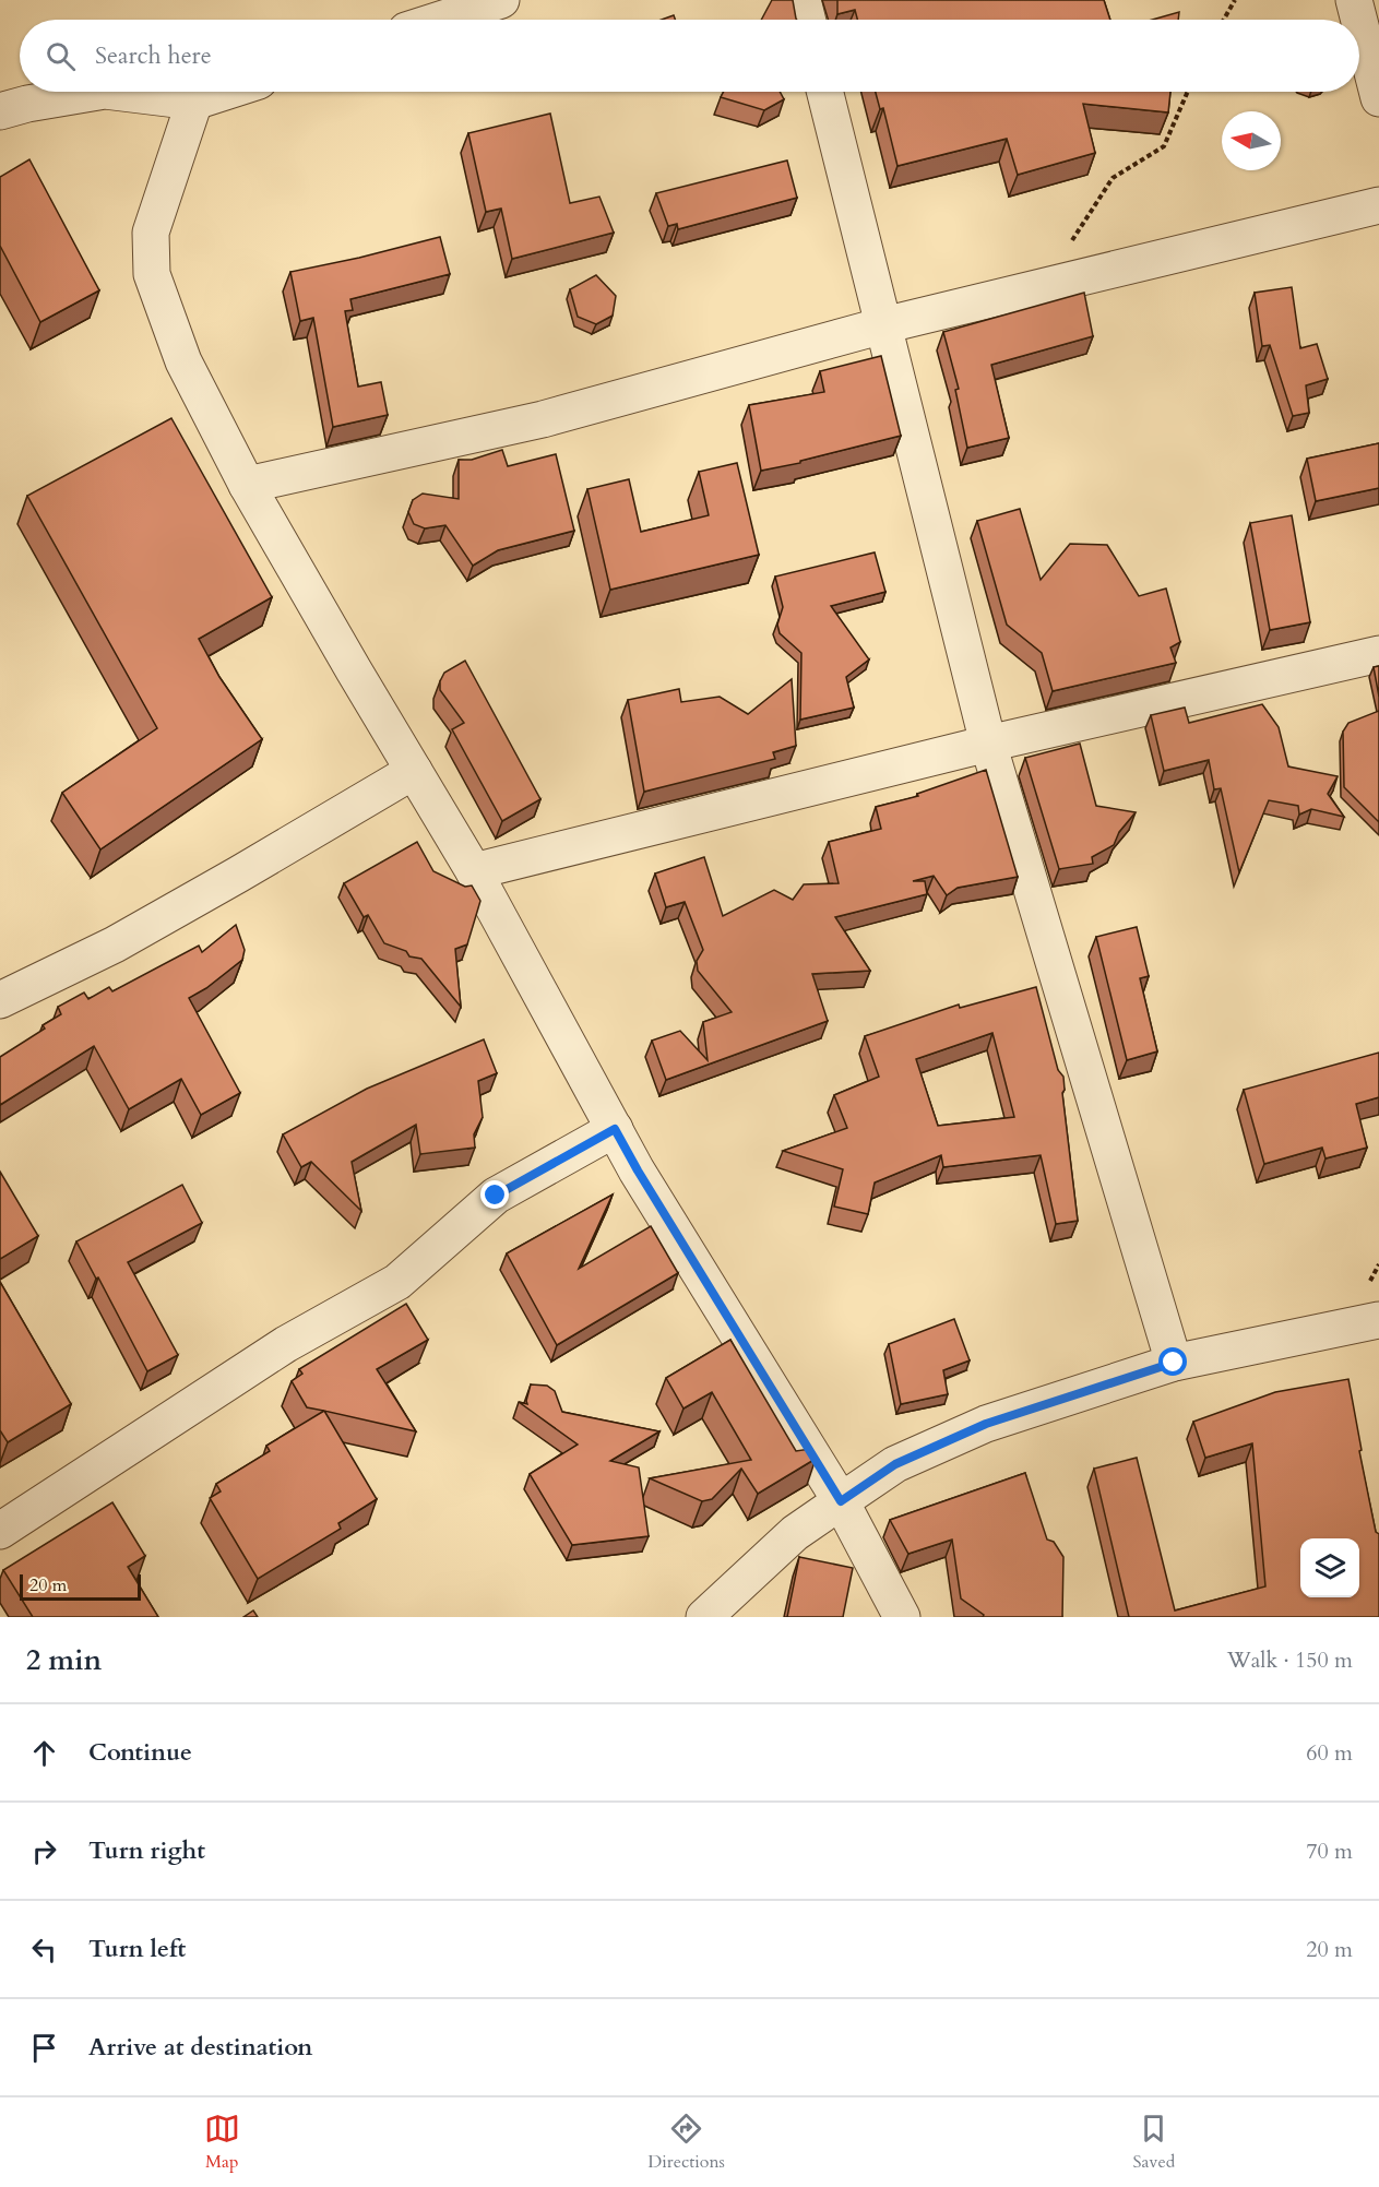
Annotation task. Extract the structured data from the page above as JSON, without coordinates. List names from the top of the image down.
{
  "scale_bar": "20 m",
  "north": "left",
  "page": {
    "search": "Search here",
    "scale": "20 m",
    "heading": ["2 min", "Walk · 150 m"],
    "list": [
      ["Continue", "60 m"],
      ["Turn right", "70 m"],
      ["Turn left", "20 m"],
      "Arrive at destination"
    ],
    "nav": ["Map", "Directions", "Saved"]
  }
}
